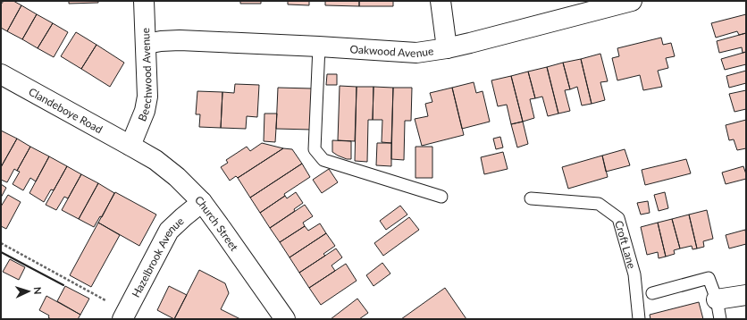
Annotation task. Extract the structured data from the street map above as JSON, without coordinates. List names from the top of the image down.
{
  "streets": {
    "street": [
      "Oakwood Avenue",
      "Beechwood Avenue",
      "Clandeboye Road",
      "Church Street",
      "Hazelbrook Avenue"
    ],
    "lane": ["Croft Lane"]
  },
  "crossings": [
    ["Oakwood Avenue", "Beechwood Avenue"],
    ["Beechwood Avenue", "Clandeboye Road"],
    ["Beechwood Avenue", "Church Street"],
    ["Clandeboye Road", "Church Street"],
    ["Church Street", "Hazelbrook Avenue"]
  ],
  "north": "right"
}
